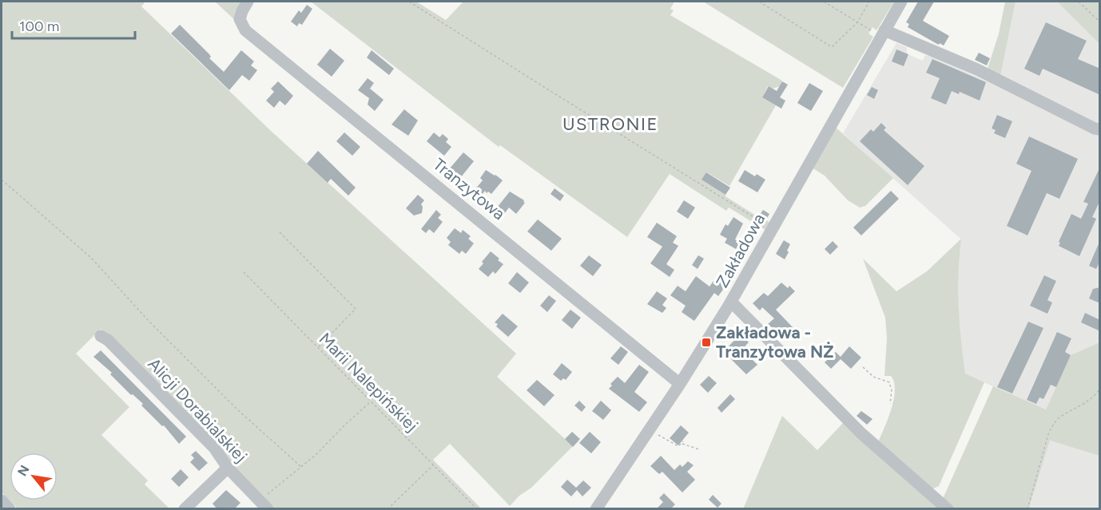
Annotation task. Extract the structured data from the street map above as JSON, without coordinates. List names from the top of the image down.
{
  "streets": {
    "street": ["Tranzytowa", "Zakładowa", "Alicji Dorabialskiej"],
    "path": ["Marii Nalepińskiej"]
  },
  "crossings": [
    ["Tranzytowa", "Zakładowa"]
  ],
  "districts": ["USTRONIE"],
  "places": {
    "transit": ["Zakładowa - Tranzytowa NŻ"]
  },
  "scale_bar": "100 m",
  "north": "top left"
}
